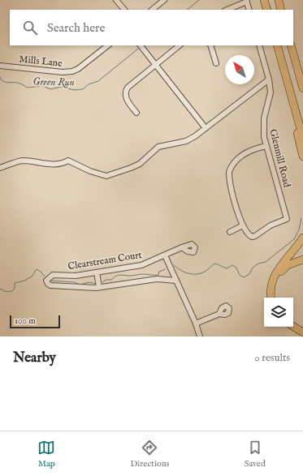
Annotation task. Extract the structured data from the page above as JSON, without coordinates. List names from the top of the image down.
{
  "streets": {
    "street": ["Mills Lane", "Glenmill Road", "Clearstream Court"]
  },
  "water": ["Green Run"],
  "scale_bar": "100 m",
  "north": "top left",
  "page": {
    "search": "Search here",
    "scale": "100 m",
    "heading": ["Nearby", "0 results"],
    "nav": ["Map", "Directions", "Saved"]
  }
}
